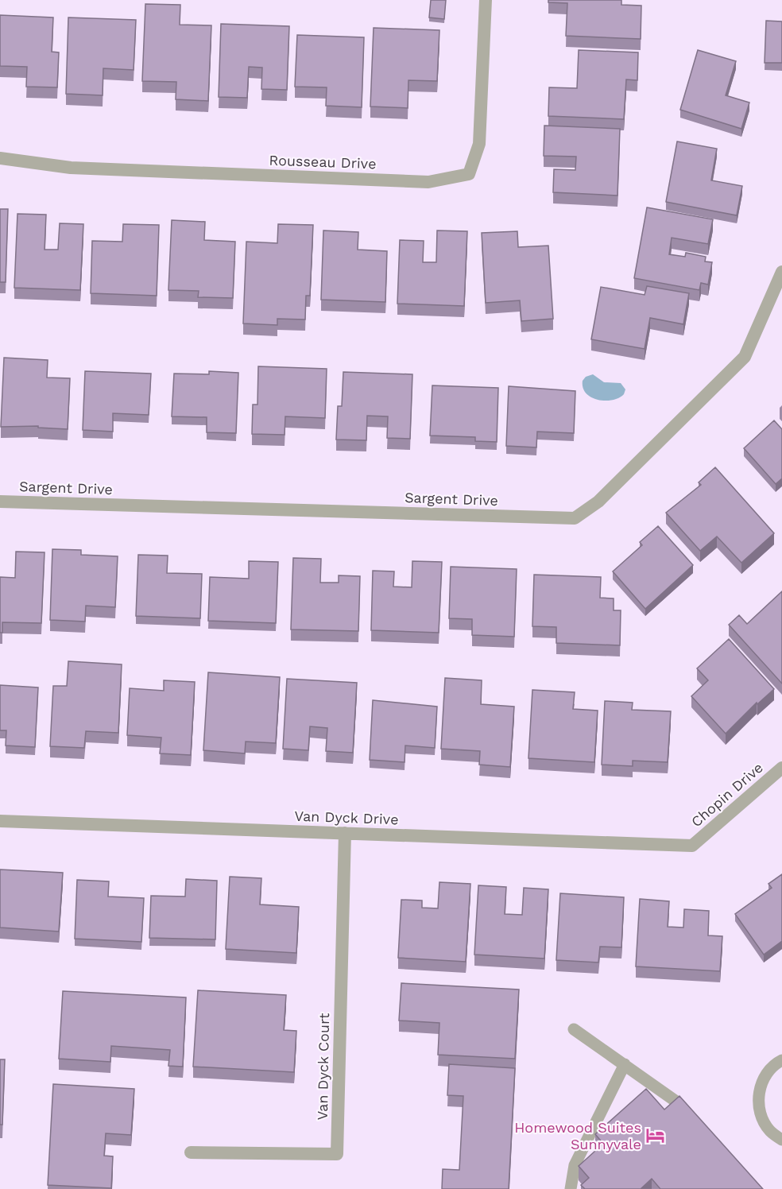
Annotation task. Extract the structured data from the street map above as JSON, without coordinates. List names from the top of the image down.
{
  "streets": {
    "street": [
      "Rousseau Drive",
      "Sargent Drive",
      "Chopin Drive",
      "Van Dyck Drive",
      "Van Dyck Court"
    ]
  },
  "crossings": [
    ["Chopin Drive", "Van Dyck Drive"],
    ["Van Dyck Drive", "Van Dyck Court"]
  ],
  "places": {
    "hotel": ["Homewood Suites Sunnyvale"]
  }
}
